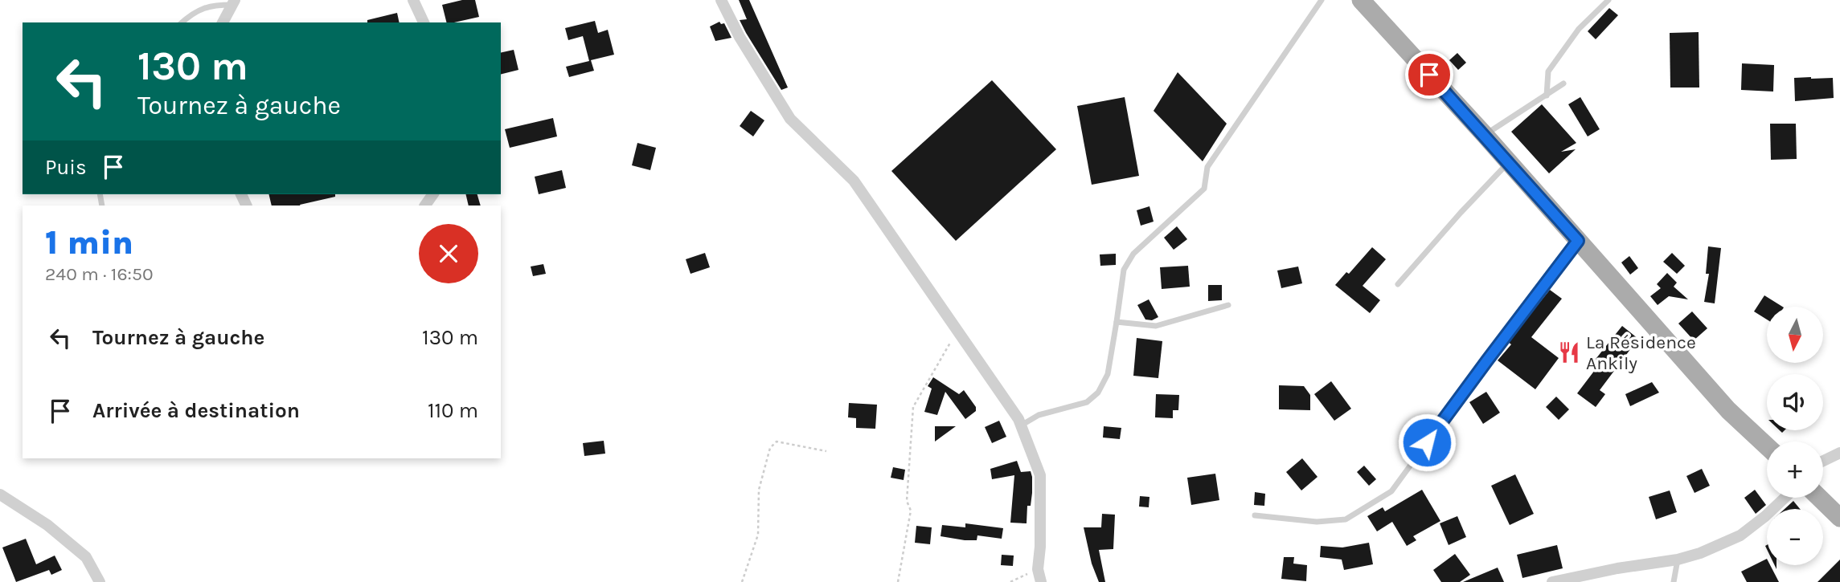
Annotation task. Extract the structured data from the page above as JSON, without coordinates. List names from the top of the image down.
{
  "places": {
    "restaurant": ["La Résidence Ankily"]
  },
  "north": "bottom",
  "page": {
    "turn": ["130 m", "Tournez à gauche"],
    "then": "Puis",
    "heading": ["1 min", "240 m · 16:50"],
    "list": [
      {
        "name": "Tournez à gauche",
        "value": "130 m"
      },
      {
        "name": "Arrivée à destination",
        "value": "110 m"
      }
    ],
    "map_buttons": ["+", "−"]
  }
}
